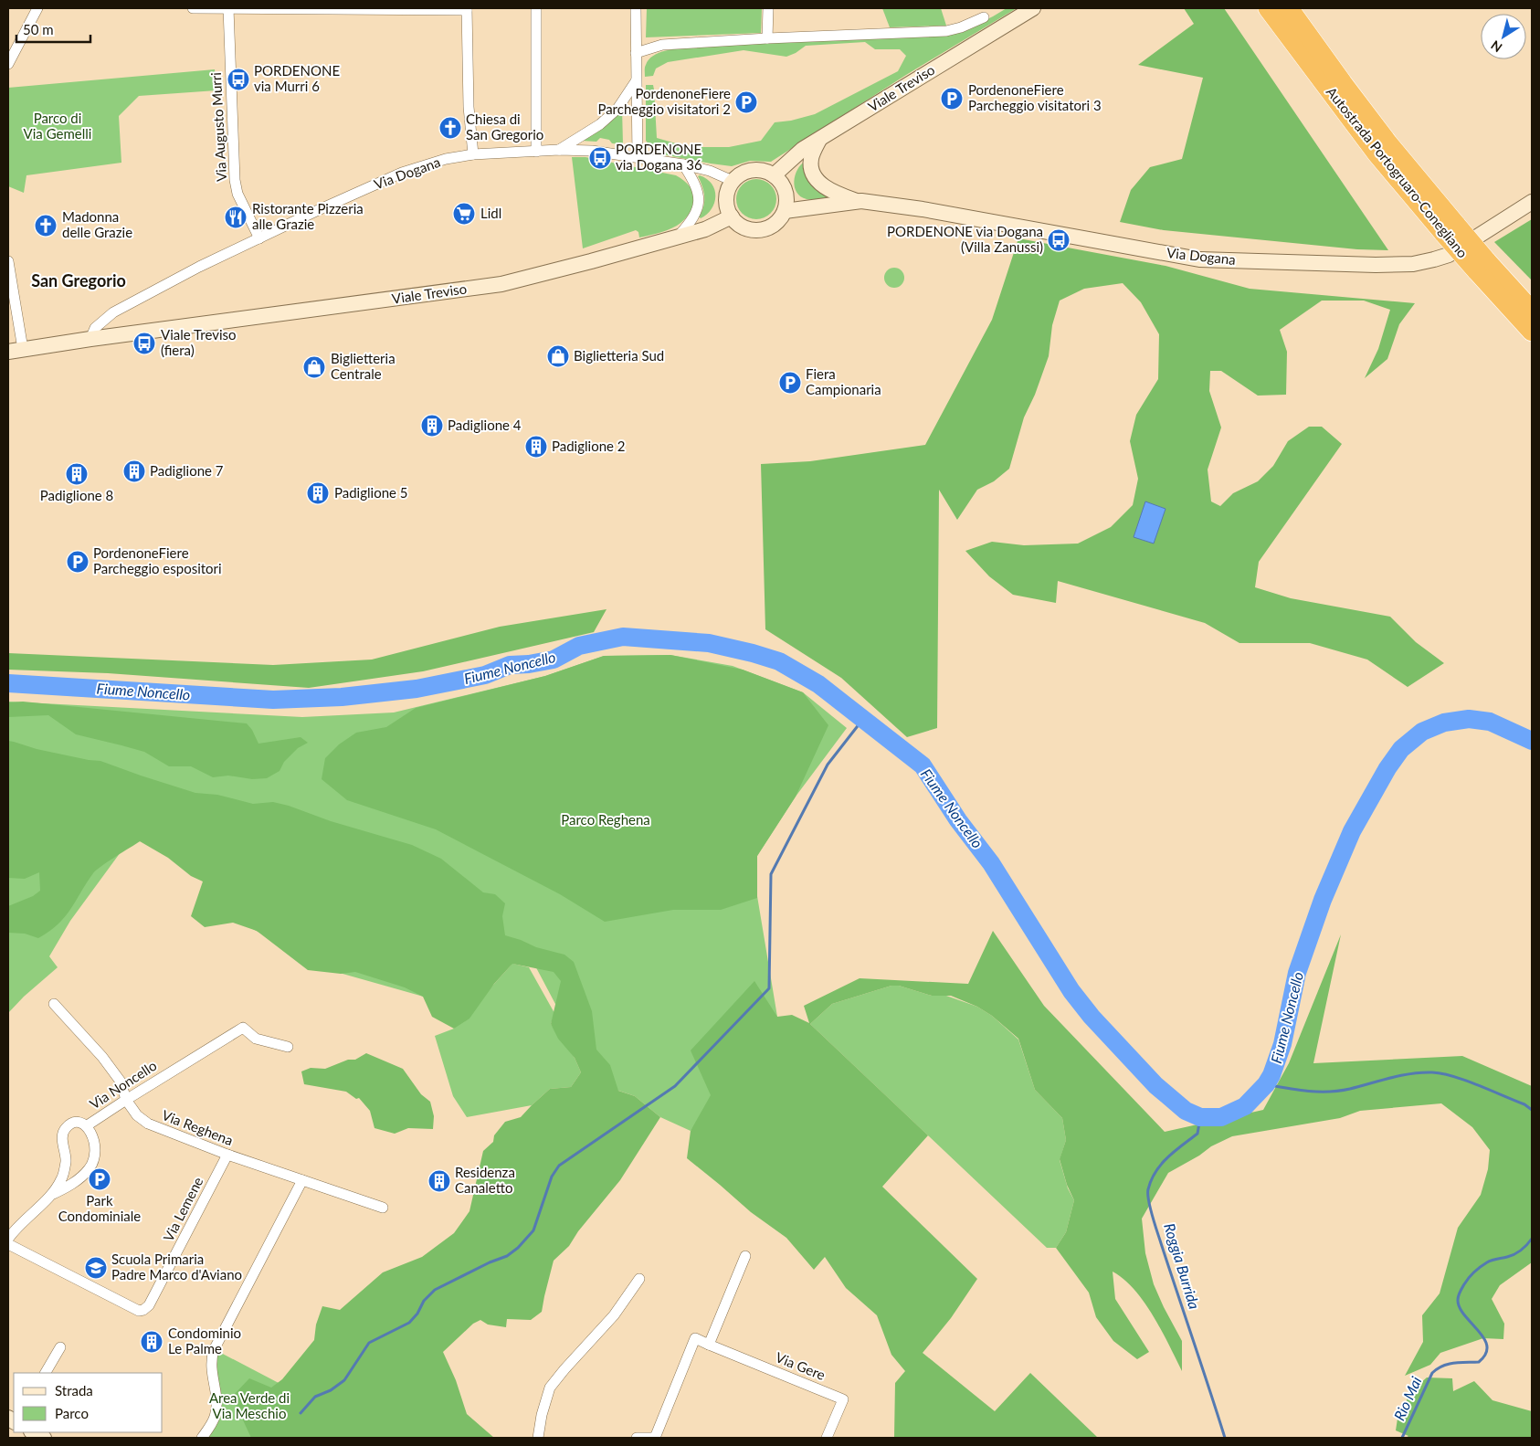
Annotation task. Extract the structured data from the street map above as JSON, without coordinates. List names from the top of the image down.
{
  "streets": {
    "highway": ["Autostrada Portogruaro-Conegliano"],
    "main road": ["Viale Treviso", "Via Dogana"],
    "street": [
      "Via Augusto Murri",
      "Via Noncello",
      "Via Reghena",
      "Via Lemene",
      "Via Gere"
    ]
  },
  "crossings": [
    ["Viale Treviso", "Via Dogana"],
    ["Via Augusto Murri", "Via Dogana"],
    ["Via Noncello", "Via Reghena"],
    ["Via Reghena", "Via Lemene"]
  ],
  "districts": ["San Gregorio"],
  "water": ["Fiume Noncello", "Roggia Burrida", "Rio Mai"],
  "parks": ["Parco di Via Gemelli", "Parco Reghena", "Area Verde di Via Meschio"],
  "places": {
    "bus stop": [
      "PORDENONE via Murri 6",
      "PORDENONE via Dogana 36",
      "PORDENONE via Dogana (Villa Zanussi)",
      "Viale Treviso (fiera)"
    ],
    "parking": [
      "PordenoneFiere Parcheggio visitatori 3",
      "PordenoneFiere Parcheggio visitatori 2",
      "Fiera Campionaria",
      "PordenoneFiere Parcheggio espositori",
      "Park Condominiale"
    ],
    "church": ["Chiesa di San Gregorio", "Madonna delle Grazie"],
    "supermarket": ["Lidl"],
    "restaurant": ["Ristorante Pizzeria alle Grazie"],
    "shop": ["Biglietteria Sud", "Biglietteria Centrale"],
    "building": [
      "Padiglione 4",
      "Padiglione 2",
      "Padiglione 7",
      "Padiglione 8",
      "Padiglione 5",
      "Residenza Canaletto",
      "Condominio Le Palme"
    ],
    "school or university": ["Scuola Primaria Padre Marco d'Aviano"]
  },
  "legend": ["Strada", "Parco"],
  "scale_bar": "50 m",
  "north": "bottom left"
}
